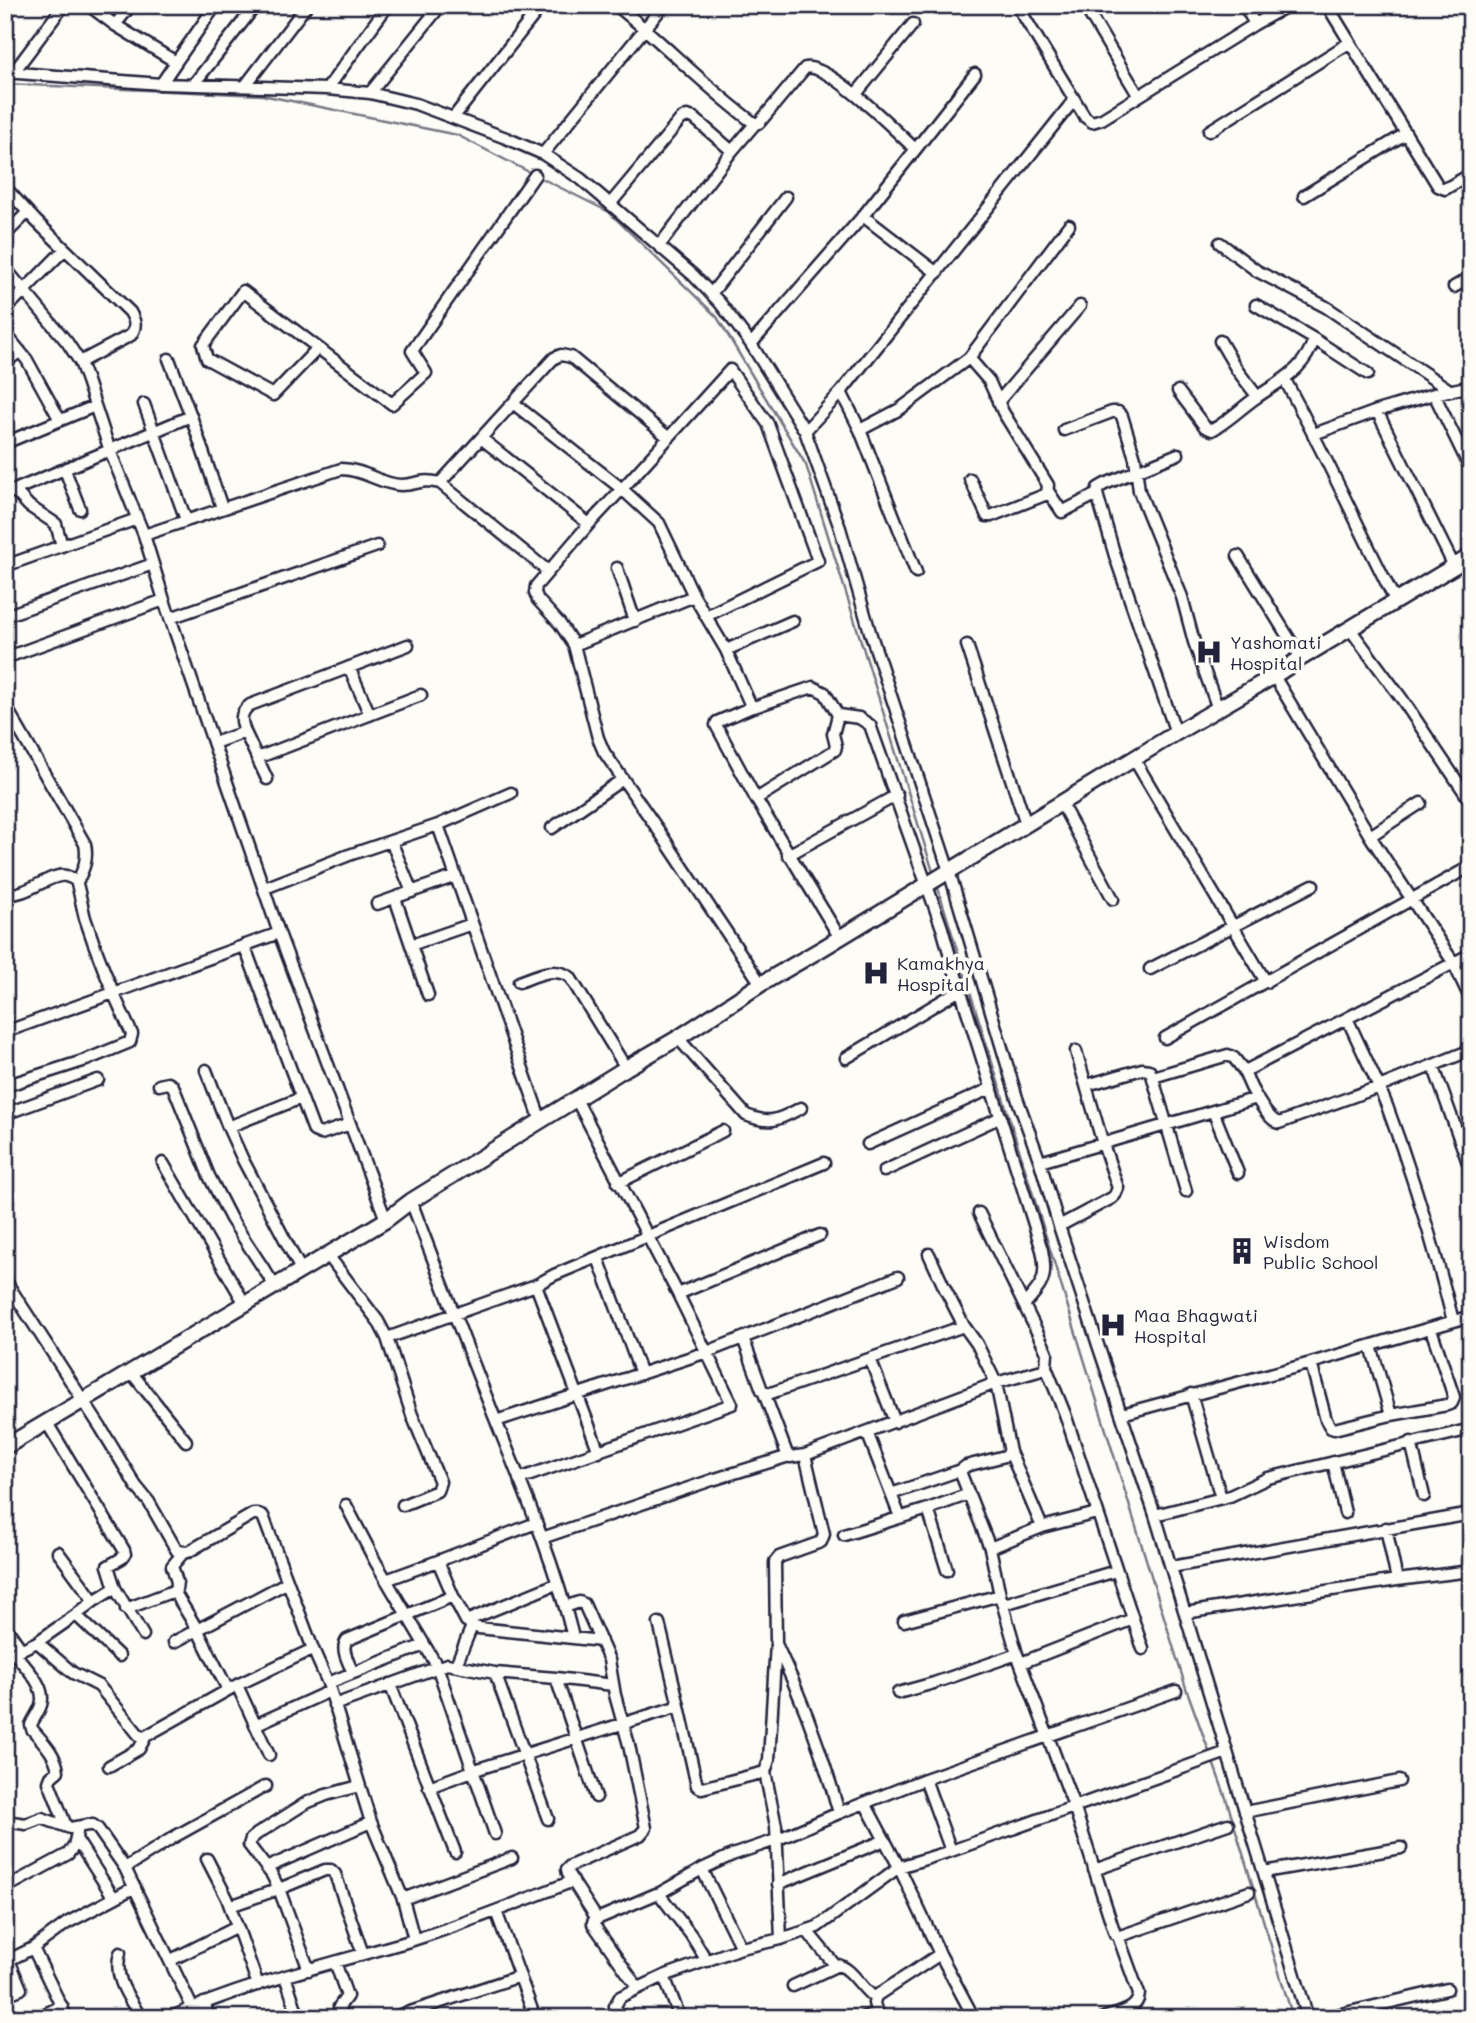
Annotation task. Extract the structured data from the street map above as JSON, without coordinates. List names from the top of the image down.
{
  "places": {
    "hospital": ["Yashomati Hospital", "Kamakhya Hospital", "Maa Bhagwati Hospital"],
    "building": ["Wisdom Public School"]
  }
}
